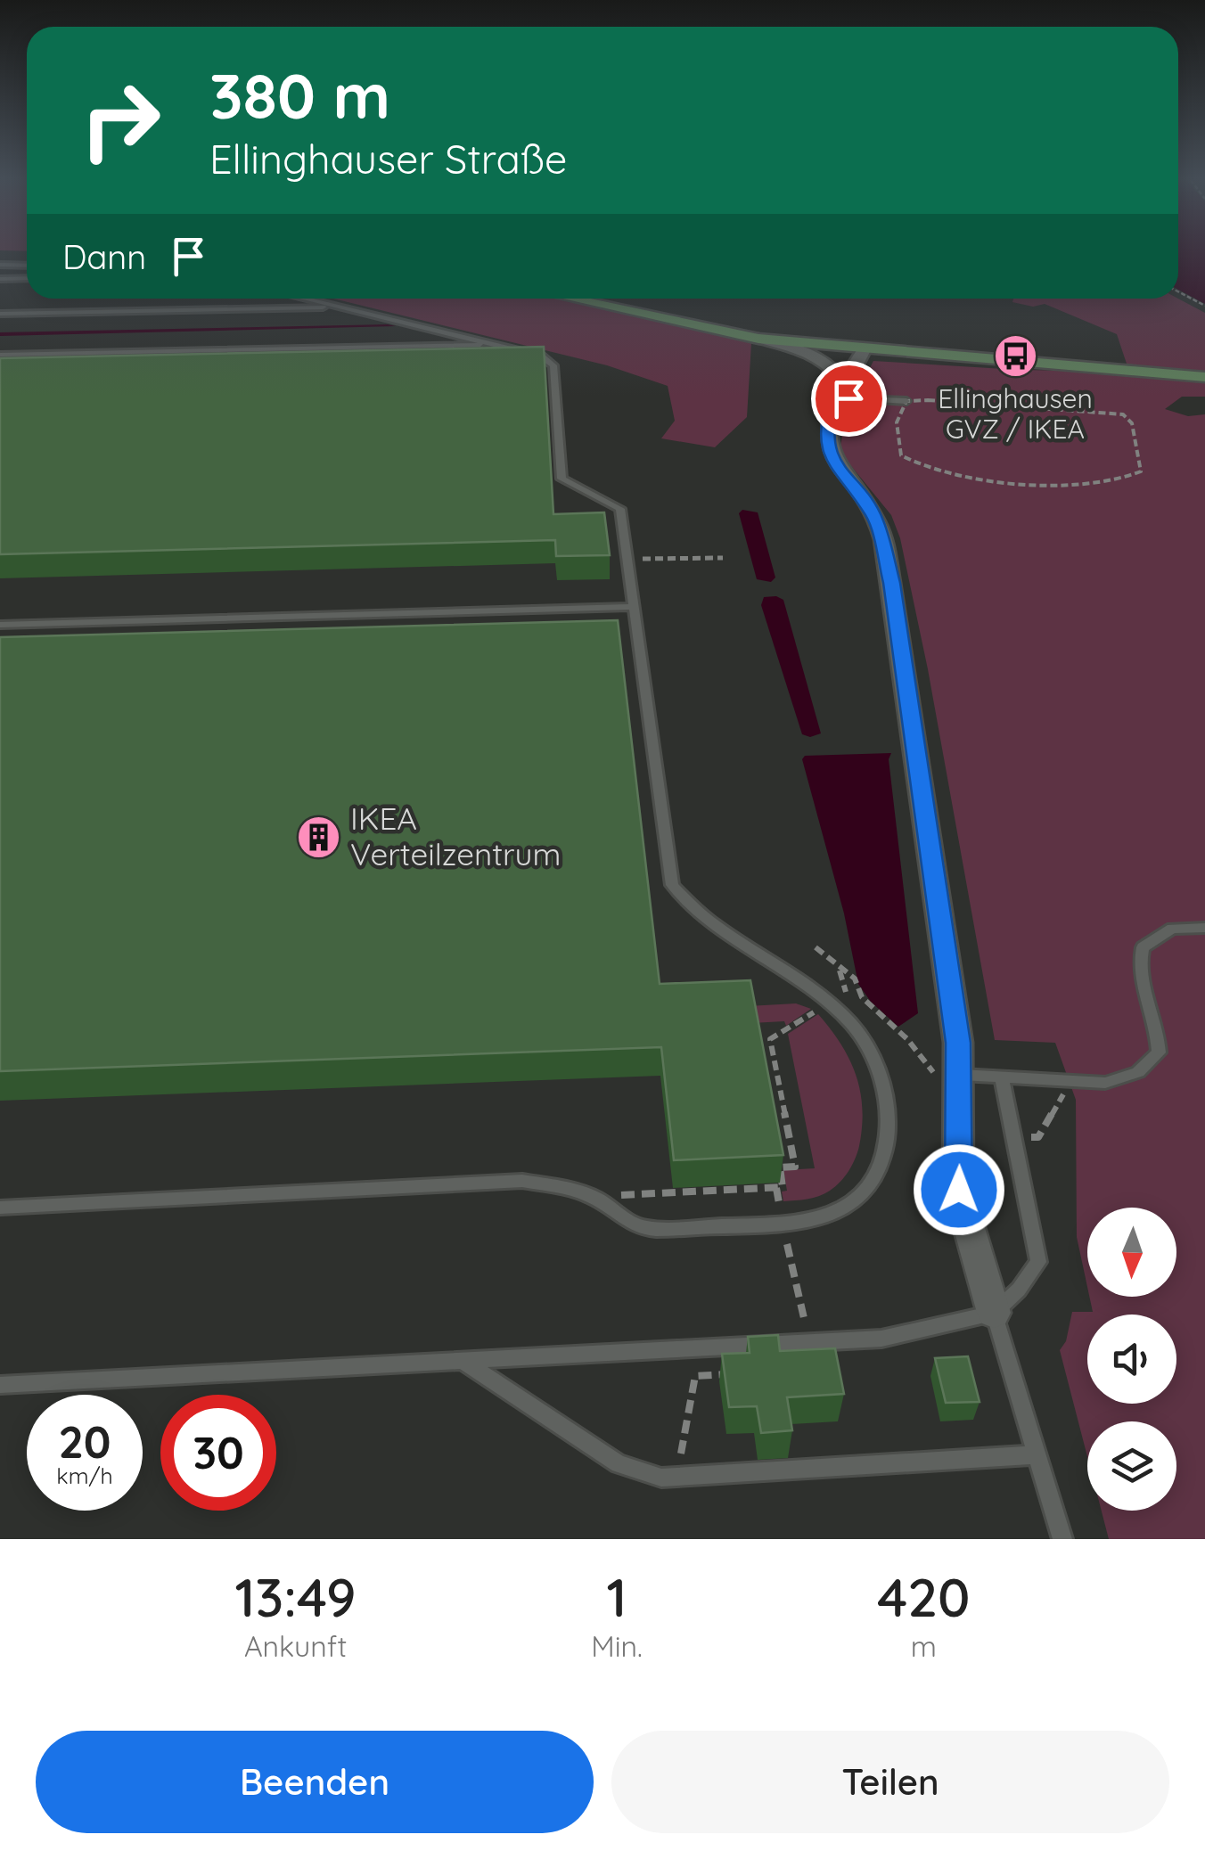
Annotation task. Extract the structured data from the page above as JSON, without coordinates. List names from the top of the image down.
{
  "places": {
    "bus stop": ["Ellinghausen GVZ / IKEA"],
    "building": ["IKEA Verteilzentrum"]
  },
  "north": "bottom",
  "page": {
    "turn": ["380 m", "Ellinghauser Straße"],
    "then": "Dann",
    "speed": "20 km/h",
    "limit": "30",
    "eta": [
      "13:49",
      "Ankunft",
      "1",
      "Min.",
      "420",
      "m"
    ],
    "buttons": ["Beenden", "Teilen"]
  }
}
